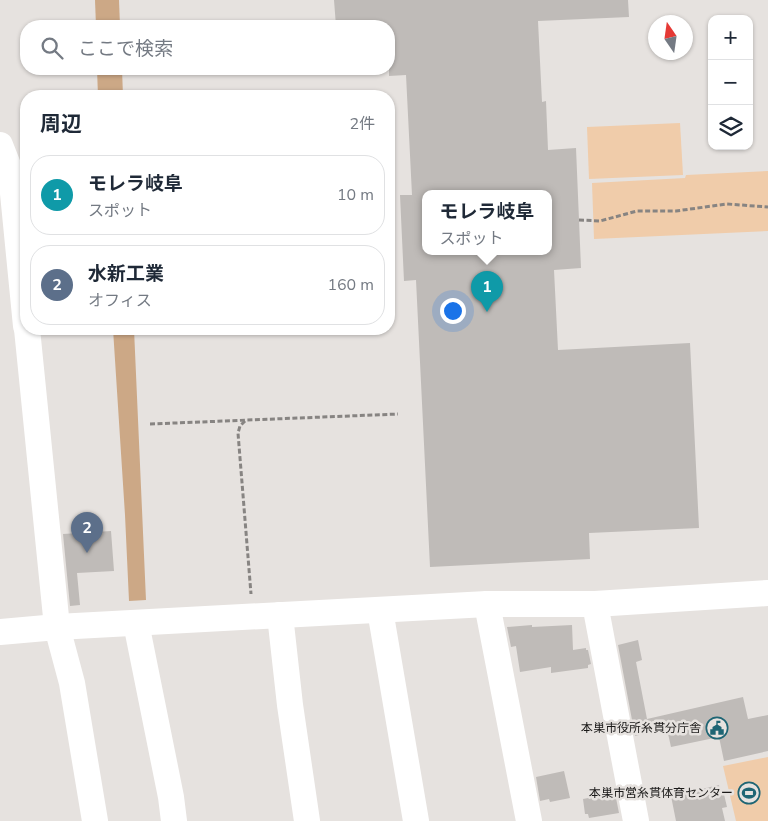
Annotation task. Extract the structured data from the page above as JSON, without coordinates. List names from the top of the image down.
{
  "places": {
    "public building": ["本巣市役所糸貫分庁舎"],
    "sports": ["本巣市営糸貫体育センター"]
  },
  "north": "top",
  "page": {
    "map_buttons": ["+", "−"],
    "search": "ここで検索",
    "heading": ["周辺", "2件"],
    "list": [
      {
        "mark": "1",
        "name": "モレラ岐阜",
        "note": "スポット",
        "value": "10 m"
      },
      {
        "mark": "2",
        "name": "水新工業",
        "note": "オフィス",
        "value": "160 m"
      }
    ],
    "popup": ["モレラ岐阜", "スポット"],
    "pins": ["1", "2"]
  }
}
